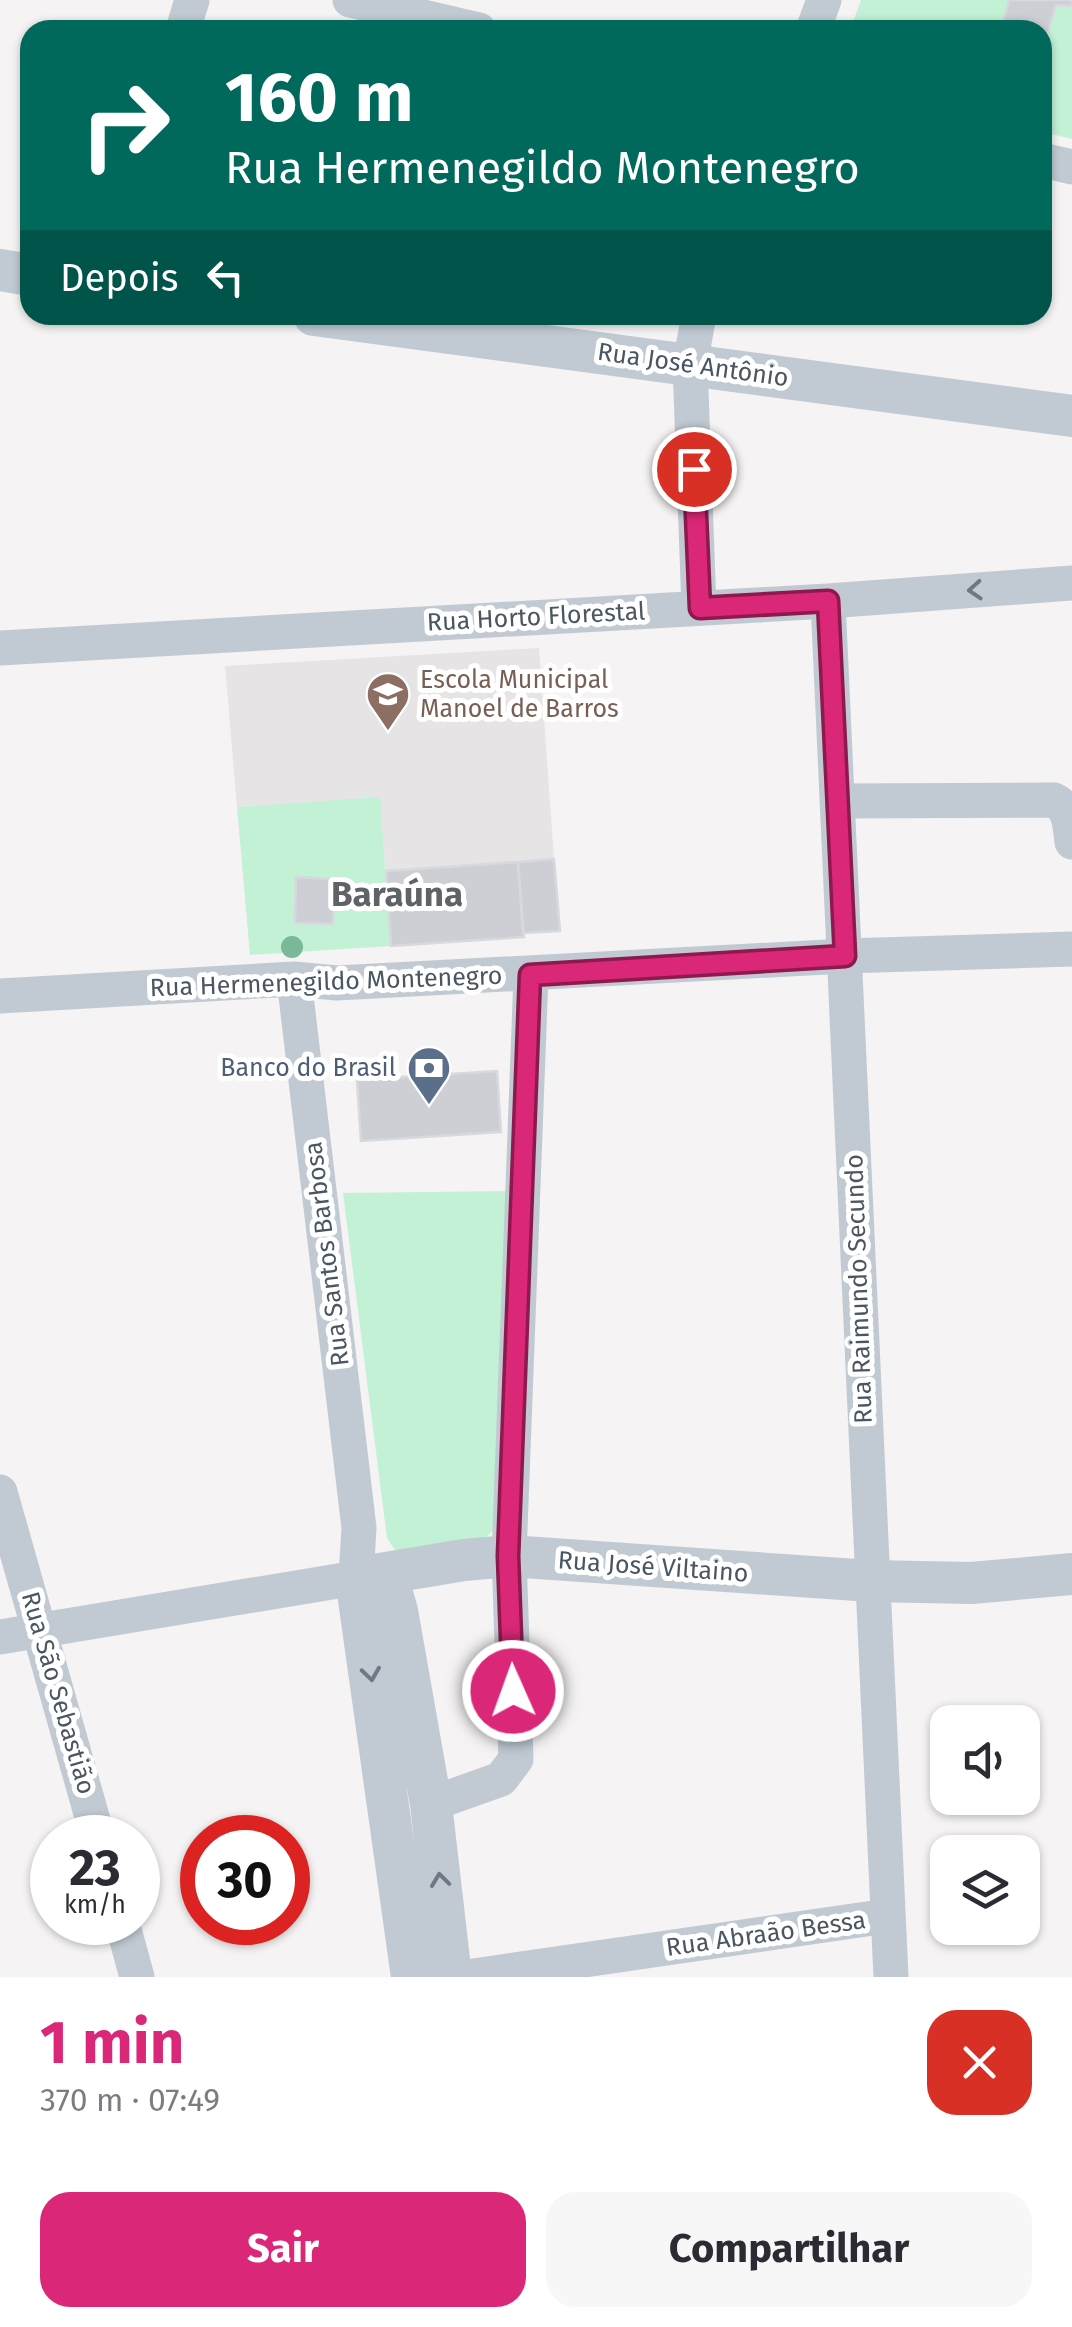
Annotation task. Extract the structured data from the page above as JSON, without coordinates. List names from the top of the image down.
{
  "streets": {
    "street": [
      "Rua José Antônio",
      "Rua Horto Florestal",
      "Rua Hermenegildo Montenegro",
      "Rua Santos Barbosa",
      "Rua Raimundo Secundo",
      "Rua José Viltaino",
      "Rua São Sebastião",
      "Rua Abraão Bessa"
    ]
  },
  "crossings": [
    ["Rua Horto Florestal", "Rua Raimundo Secundo"],
    ["Rua Hermenegildo Montenegro", "Rua Santos Barbosa"],
    ["Rua Hermenegildo Montenegro", "Rua Raimundo Secundo"],
    ["Rua Santos Barbosa", "Rua José Viltaino"],
    ["Rua Raimundo Secundo", "Rua José Viltaino"],
    ["Rua Raimundo Secundo", "Rua Abraão Bessa"],
    ["Rua José Viltaino", "Rua São Sebastião"]
  ],
  "districts": ["Baraúna"],
  "places": {
    "school or university": ["Escola Municipal Manoel de Barros"],
    "bank": ["Banco do Brasil"]
  },
  "page": {
    "turn": ["160 m", "Rua Hermenegildo Montenegro"],
    "then": "Depois",
    "speed": "23 km/h",
    "limit": "30",
    "heading": ["1 min", "370 m · 07:49"],
    "buttons": ["Sair", "Compartilhar"]
  }
}
